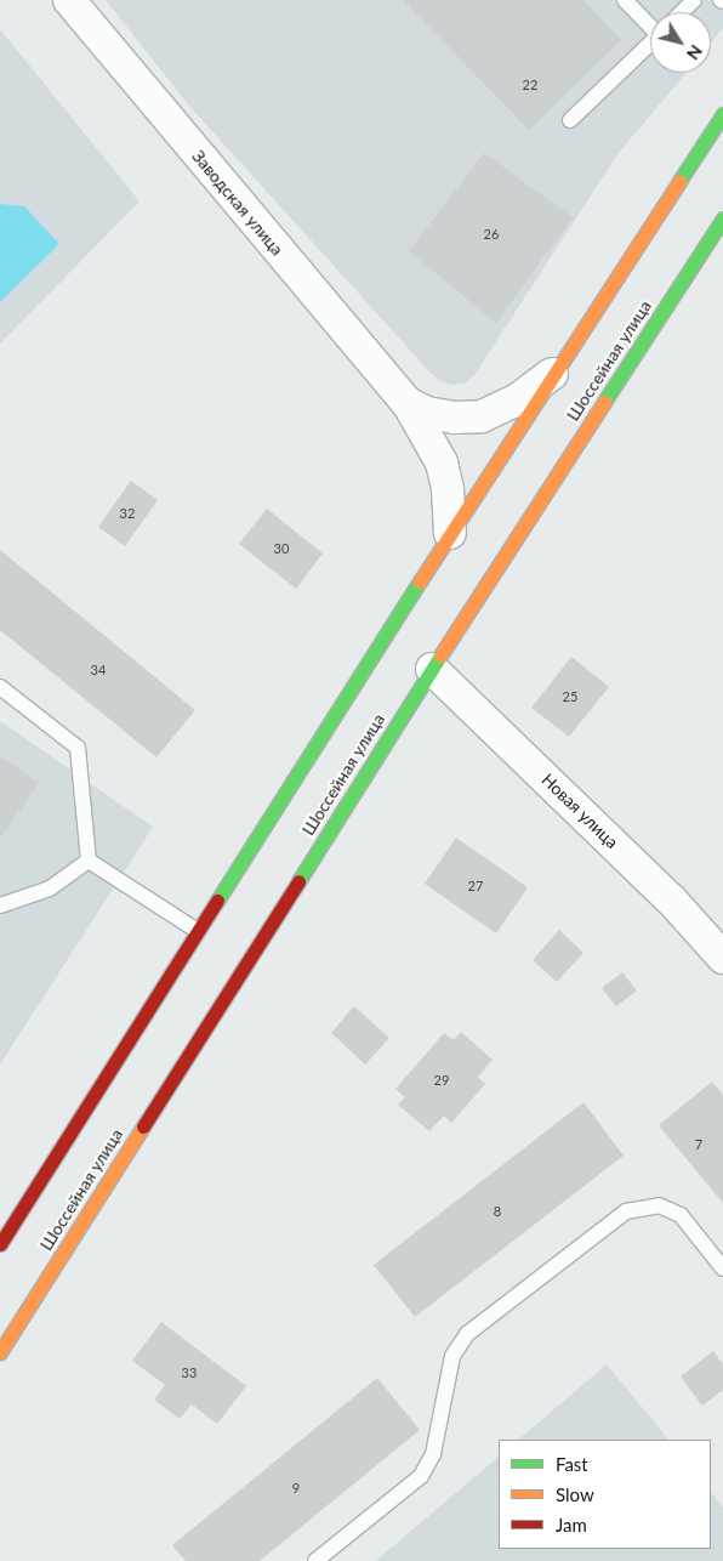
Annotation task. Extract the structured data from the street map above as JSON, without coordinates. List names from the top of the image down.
{
  "streets": {
    "main road": ["Шоссейная улица"],
    "street": ["Заводская улица", "Новая улица"]
  },
  "crossings": [
    ["Шоссейная улица", "Новая улица"]
  ],
  "house_numbers": [
    "22",
    "26",
    "32",
    "30",
    "34",
    "25",
    "27",
    "29",
    "7",
    "8",
    "33",
    "9"
  ],
  "legend": ["Fast", "Slow", "Jam"],
  "north": "bottom right"
}
